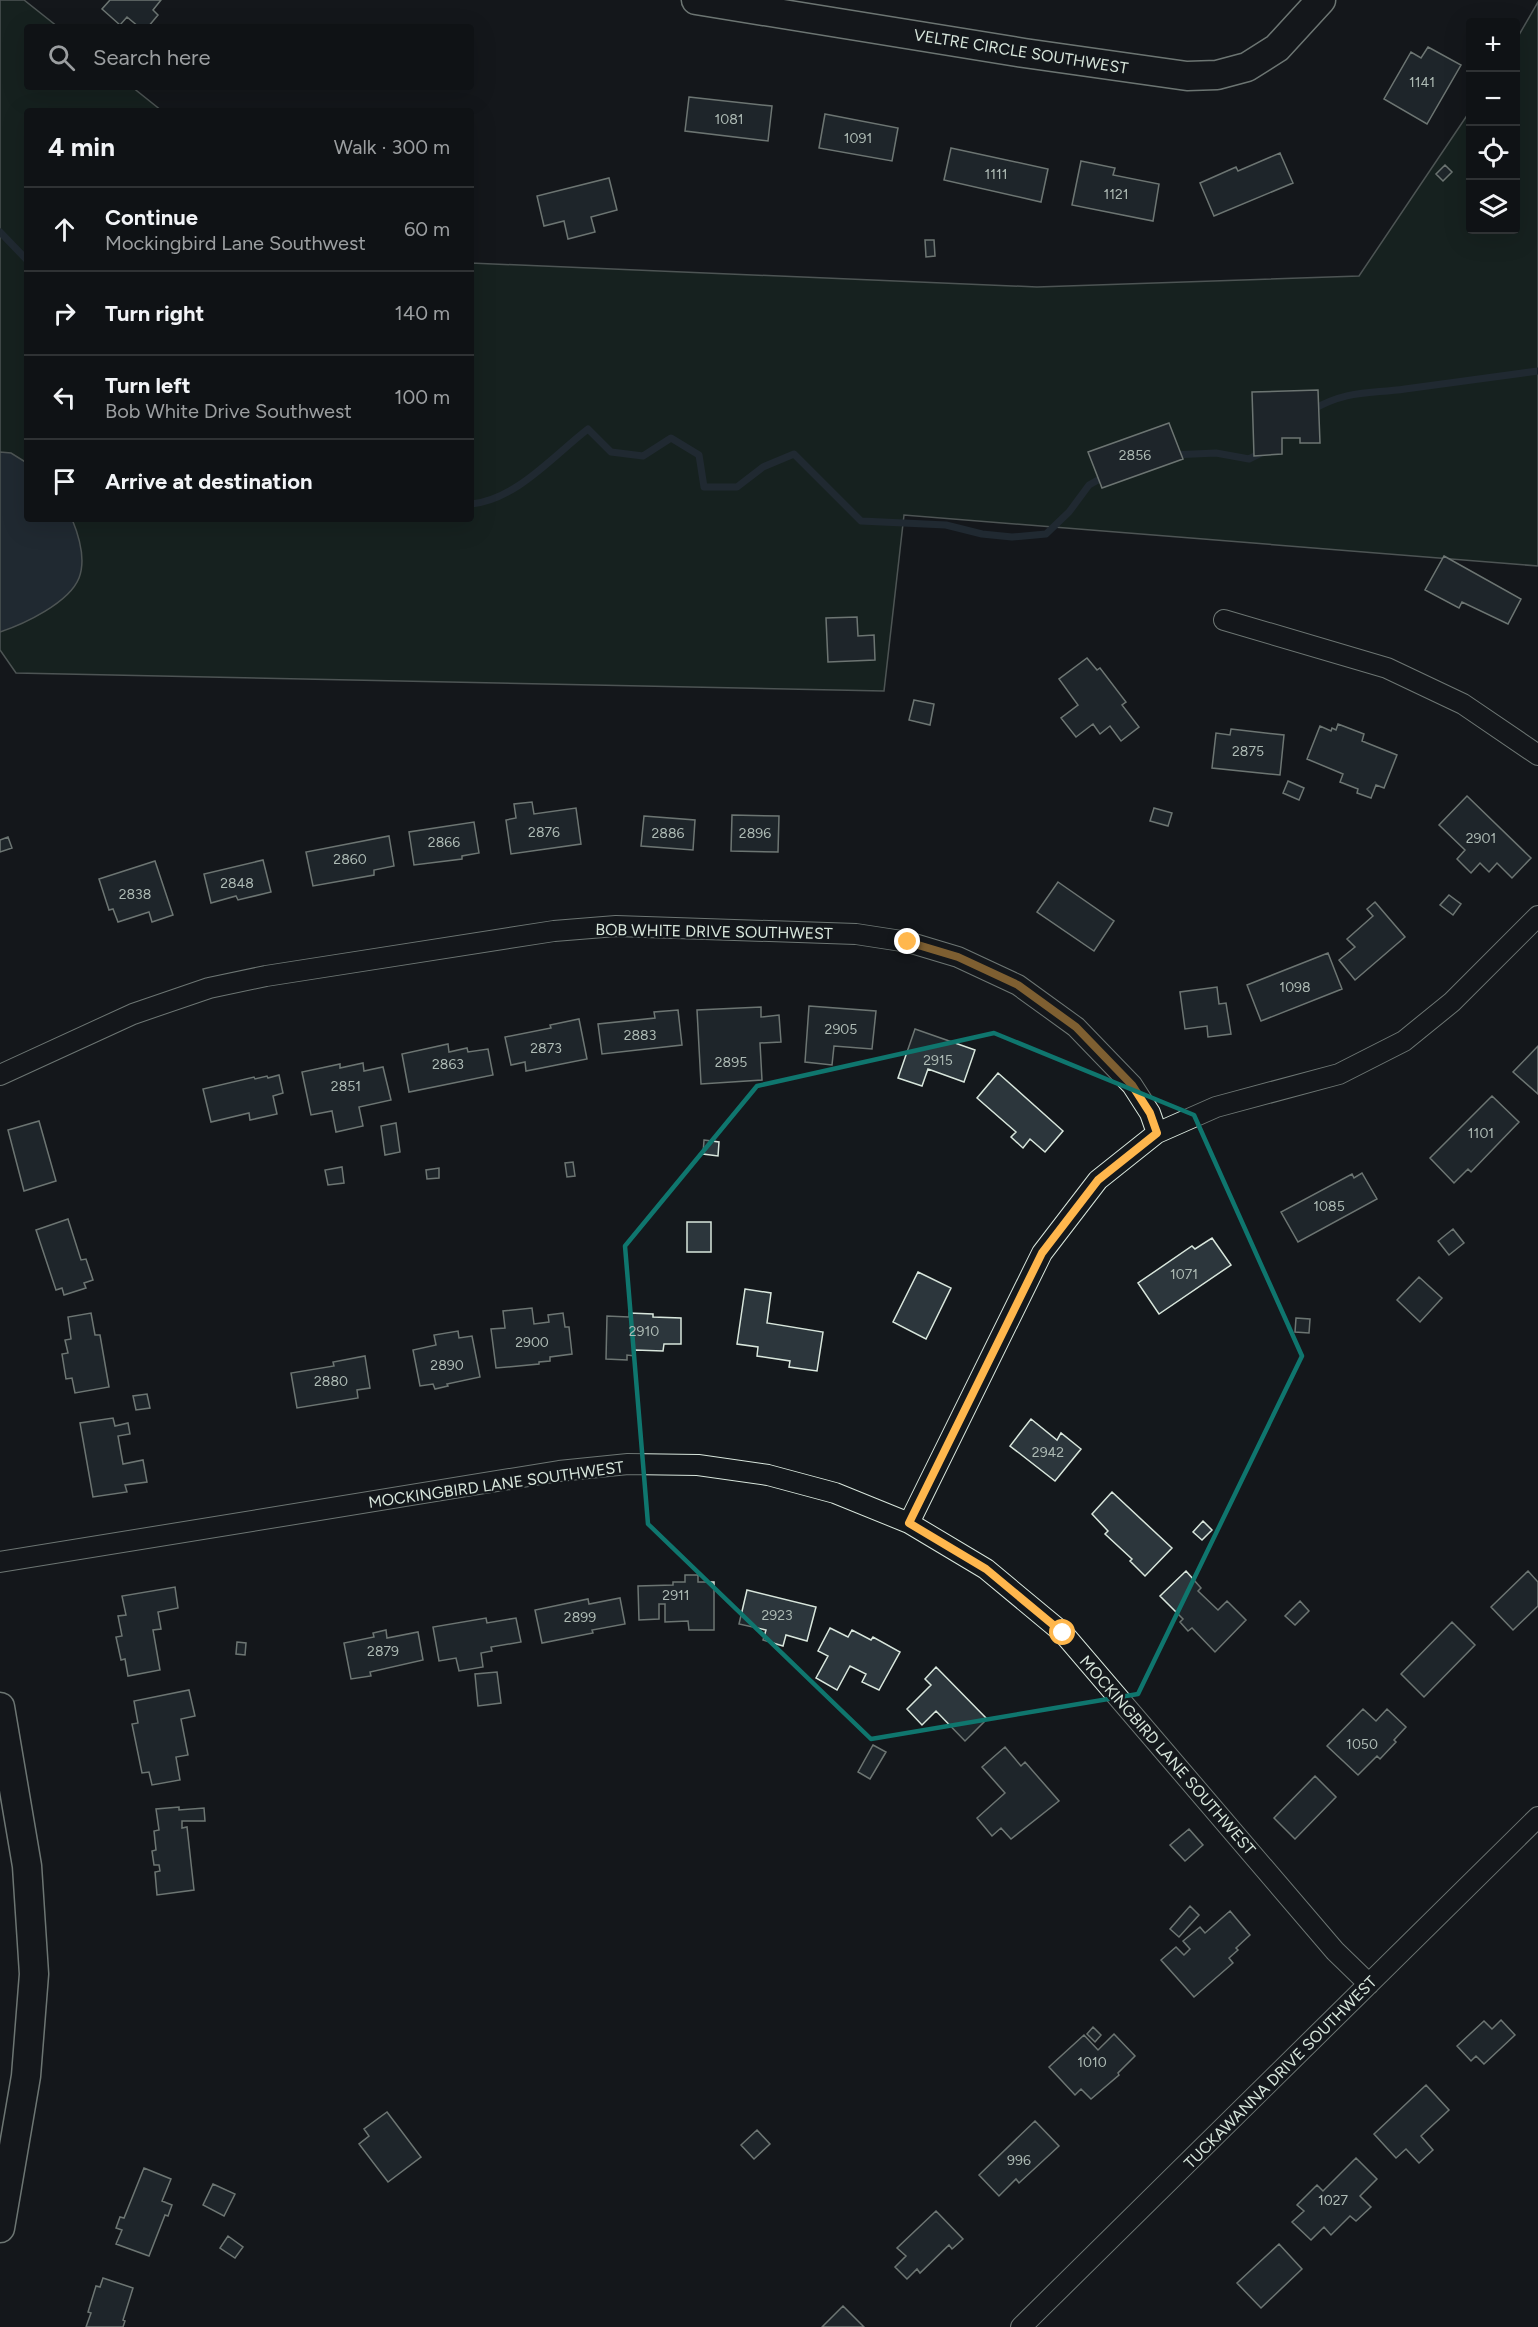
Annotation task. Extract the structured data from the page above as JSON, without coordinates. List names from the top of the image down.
{
  "streets": {
    "street": [
      "VELTRE CIRCLE SOUTHWEST",
      "BOB WHITE DRIVE SOUTHWEST",
      "MOCKINGBIRD LANE SOUTHWEST",
      "TUCKAWANNA DRIVE SOUTHWEST"
    ]
  },
  "crossings": [
    ["MOCKINGBIRD LANE SOUTHWEST", "TUCKAWANNA DRIVE SOUTHWEST"]
  ],
  "house_numbers": [
    "1141",
    "1081",
    "1091",
    "1111",
    "1121",
    "2856",
    "2875",
    "2876",
    "2886",
    "2896",
    "2901",
    "2866",
    "2860",
    "2848",
    "2838",
    "1098",
    "2905",
    "2883",
    "2873",
    "2915",
    "2895",
    "2863",
    "2851",
    "1101",
    "1085",
    "1071",
    "2910",
    "2900",
    "2890",
    "2880",
    "2942",
    "2911",
    "2923",
    "2899",
    "2879",
    "1050",
    "1010",
    "996",
    "1027"
  ],
  "page": {
    "map_buttons": ["+", "−"],
    "search": "Search here",
    "heading": ["4 min", "Walk · 300 m"],
    "list": [
      ["Continue", "Mockingbird Lane Southwest", "60 m"],
      ["Turn right", "140 m"],
      ["Turn left", "Bob White Drive Southwest", "100 m"],
      "Arrive at destination"
    ]
  }
}
